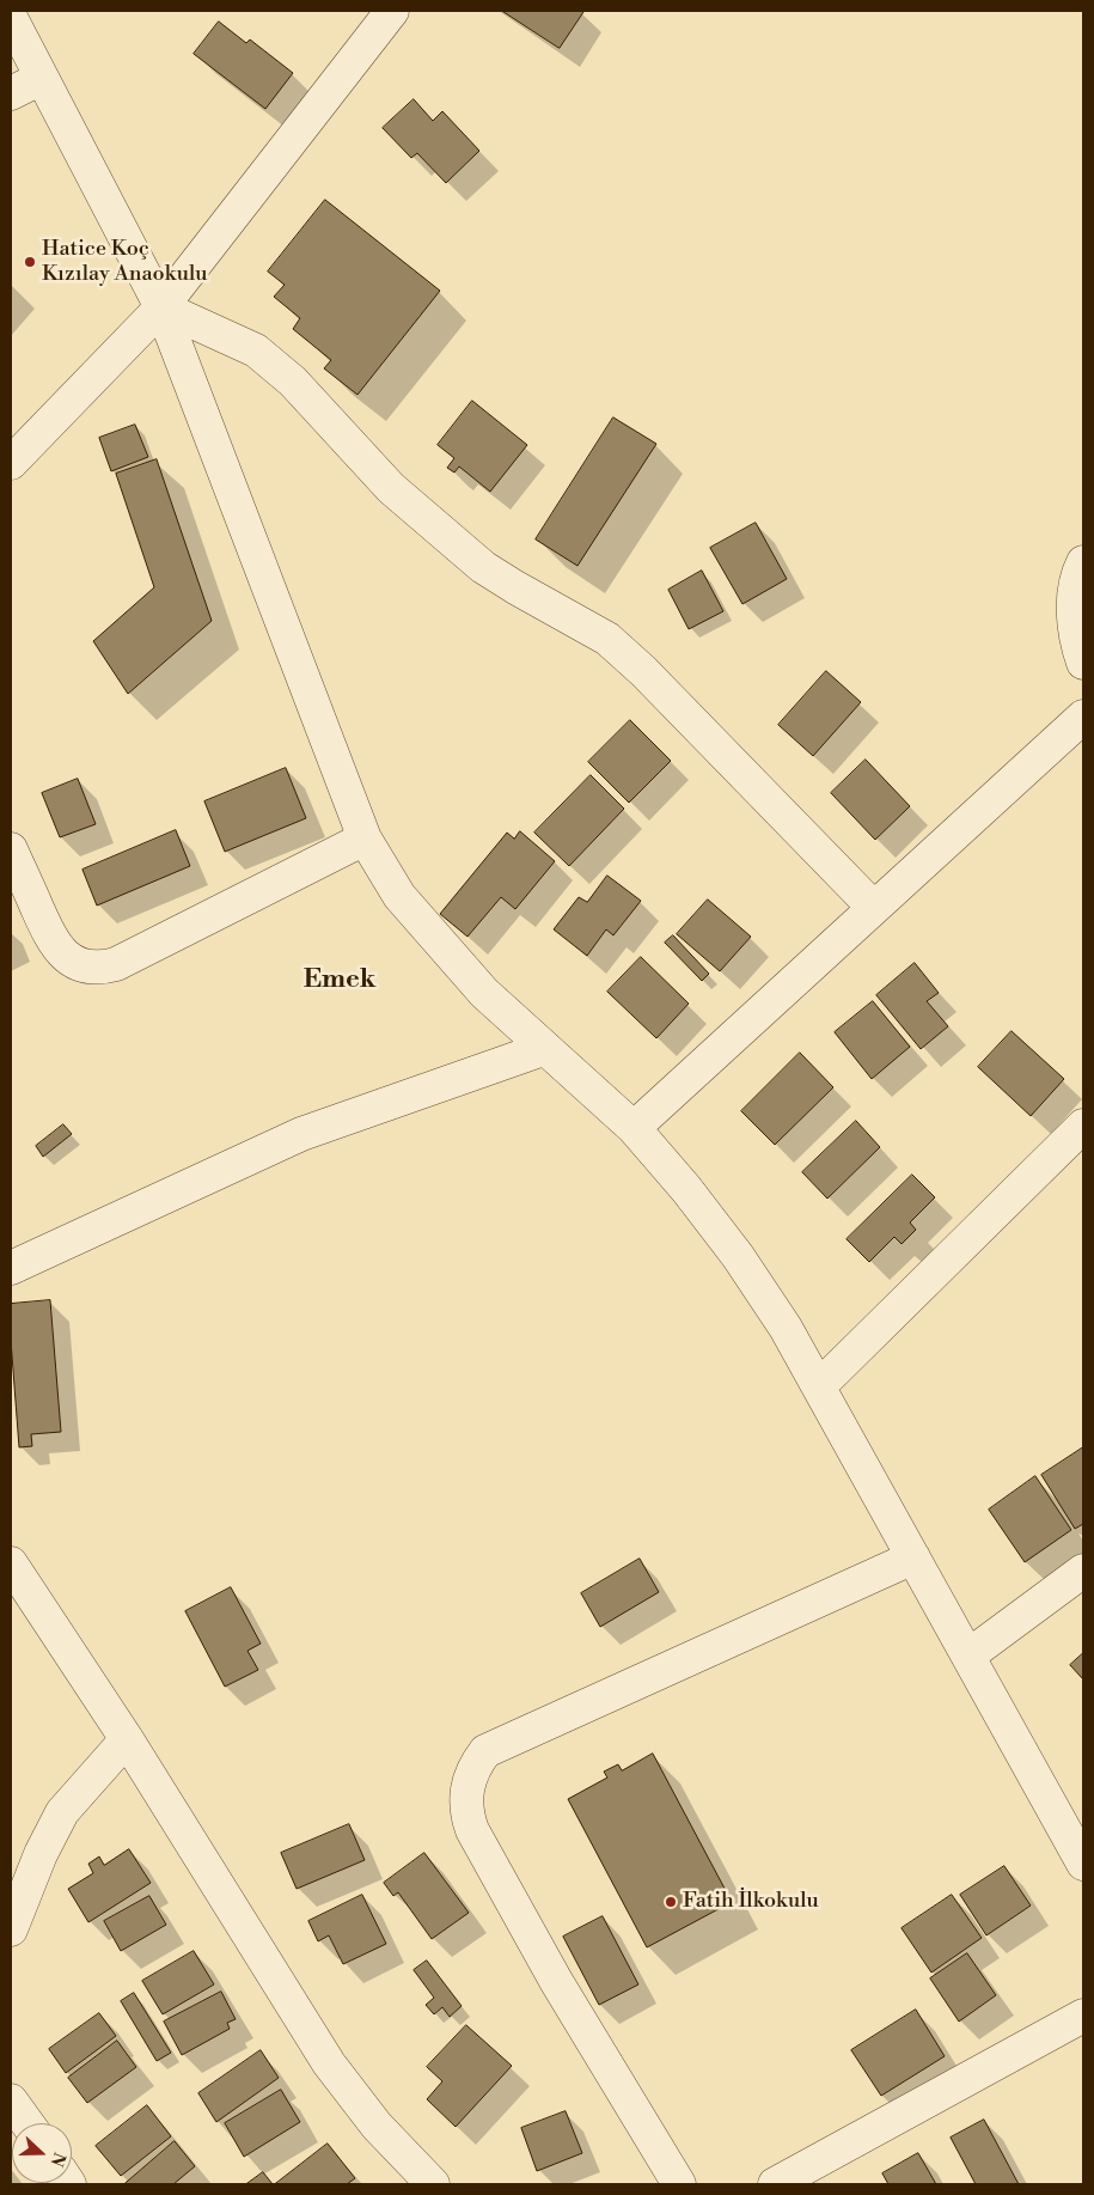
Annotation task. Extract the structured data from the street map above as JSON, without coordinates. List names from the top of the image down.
{
  "districts": ["Emek"],
  "places": ["Hatice Koç Kızılay Anaokulu", "Fatih İlkokulu"],
  "north": "right"
}
